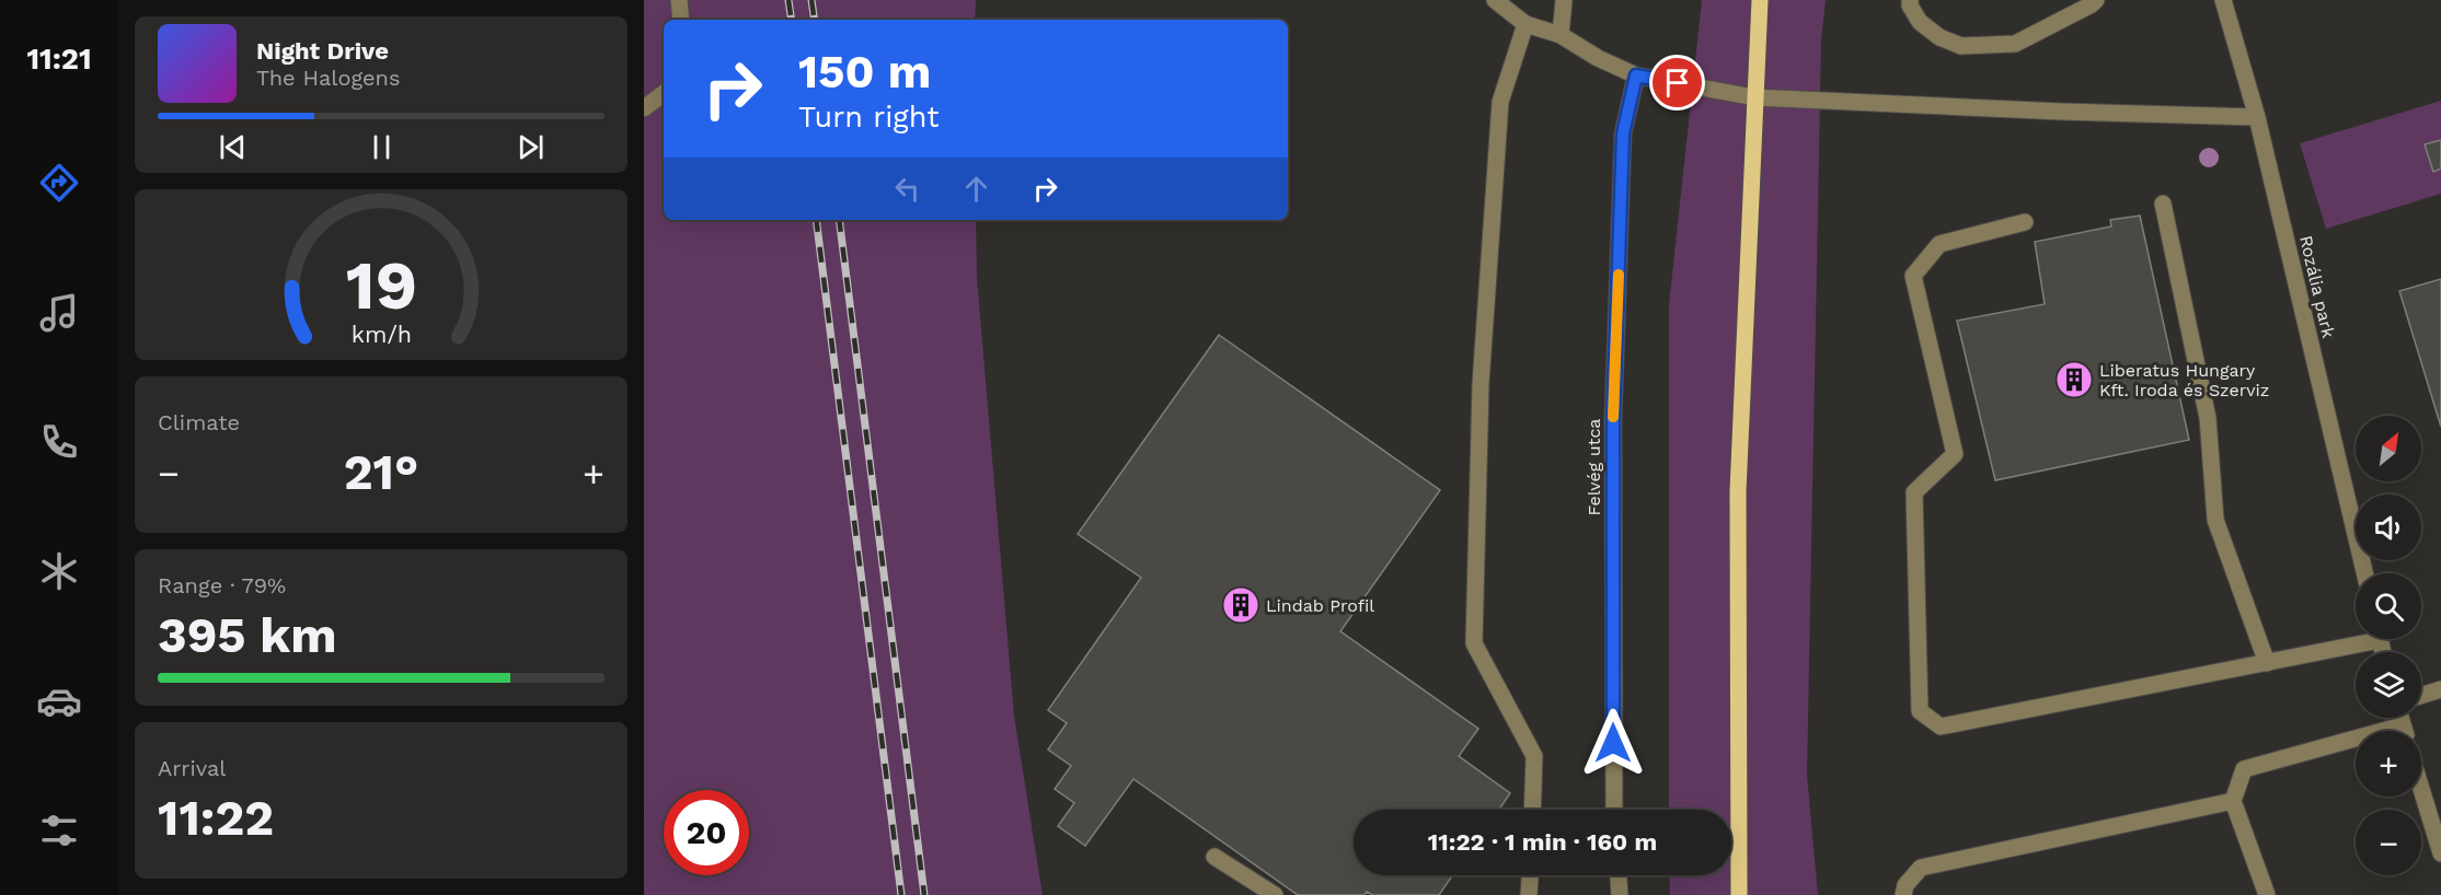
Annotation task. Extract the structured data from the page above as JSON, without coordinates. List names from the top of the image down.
{
  "streets": {
    "lane": ["Rozália park", "Felvég utca"]
  },
  "places": {
    "building": ["Liberatus Hungary Kft. Iroda és Szerviz", "Lindab Profil"]
  },
  "north": "top right",
  "page": {
    "tabs": "11:21",
    "turn": ["150 m", "Turn right"],
    "song": ["Night Drive", "The Halogens"],
    "tile": [
      "Climate",
      ["Range · 79%", "395 km"],
      ["Arrival", "11:22"]
    ],
    "map_buttons": ["+", "−"],
    "heat": ["−", "21°", "+"],
    "limit": "20",
    "trip": "11:22 · 1 min · 160 m",
    "gauge": ["19", "km/h"]
  }
}
